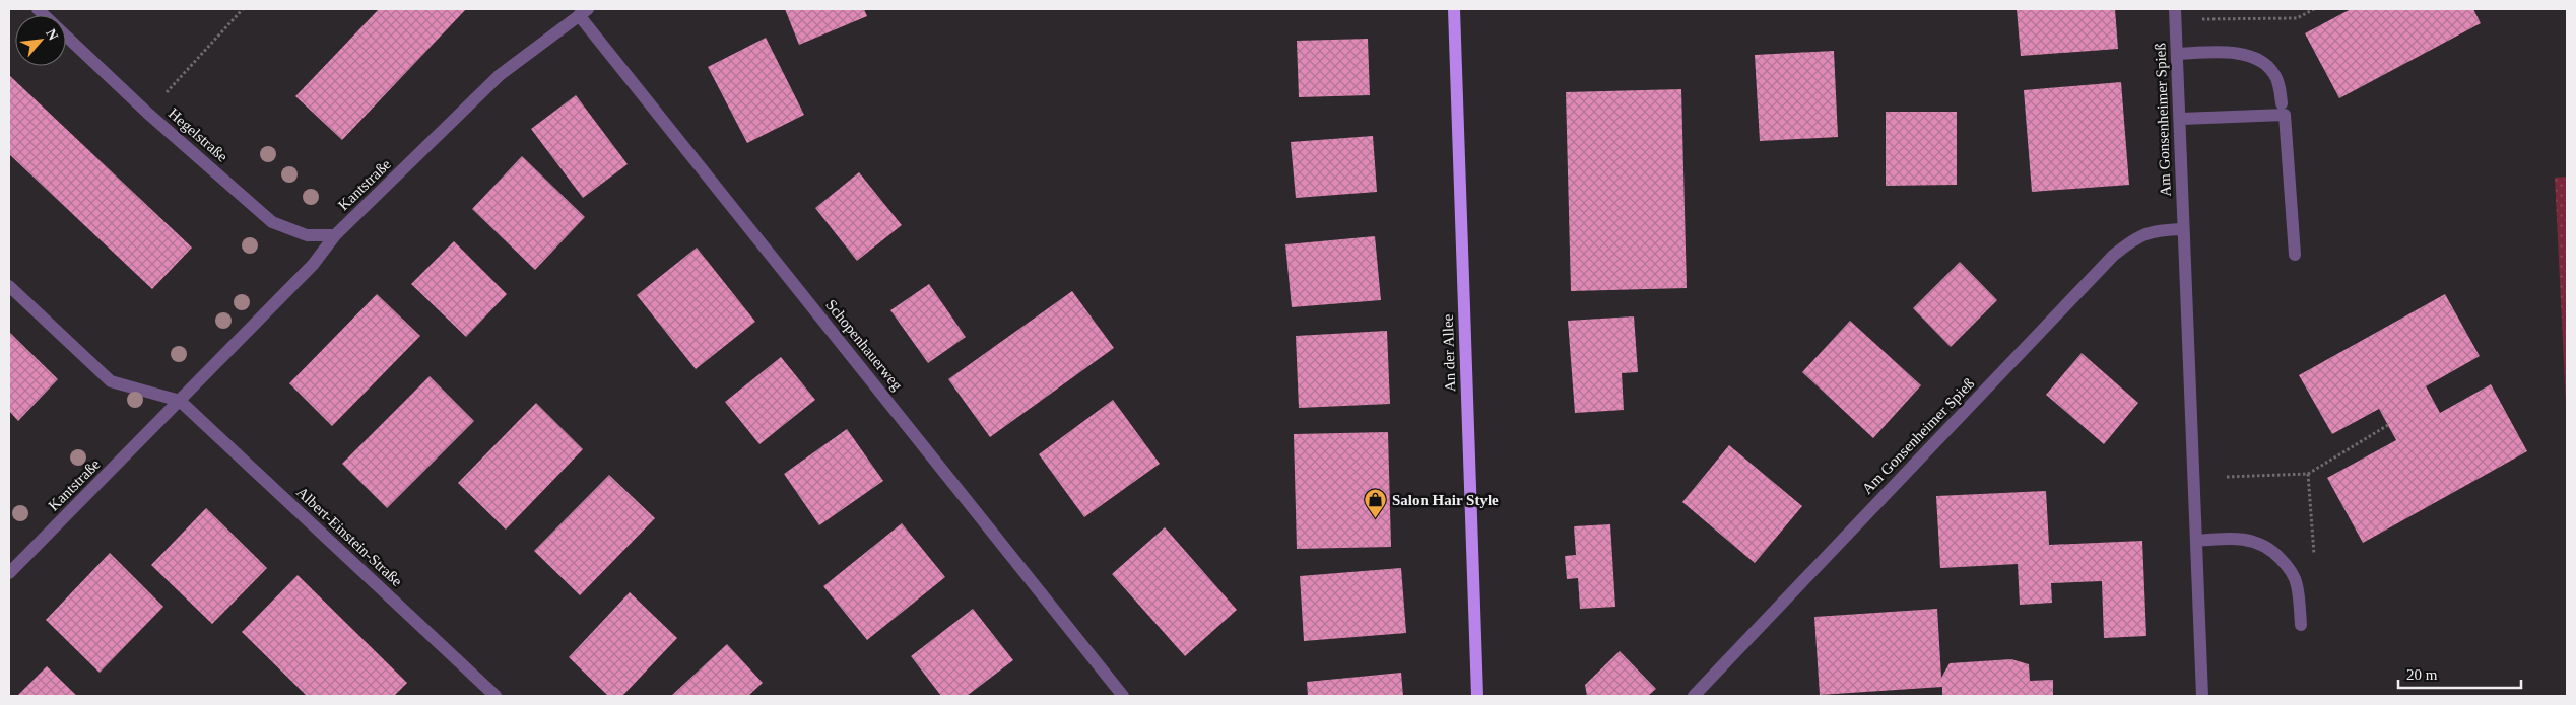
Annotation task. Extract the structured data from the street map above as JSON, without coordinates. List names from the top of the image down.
{
  "streets": {
    "main road": ["An der Allee"],
    "street": [
      "Am Gonsenheimer Spieß",
      "Hegelstraße",
      "Kantstraße",
      "Schopenhauerweg",
      "Albert-Einstein-Straße"
    ]
  },
  "crossings": [
    ["Hegelstraße", "Kantstraße"],
    ["Kantstraße", "Schopenhauerweg"],
    ["Kantstraße", "Albert-Einstein-Straße"]
  ],
  "places": {
    "shop": ["Salon Hair Style"]
  },
  "scale_bar": "20 m",
  "north": "top right"
}
